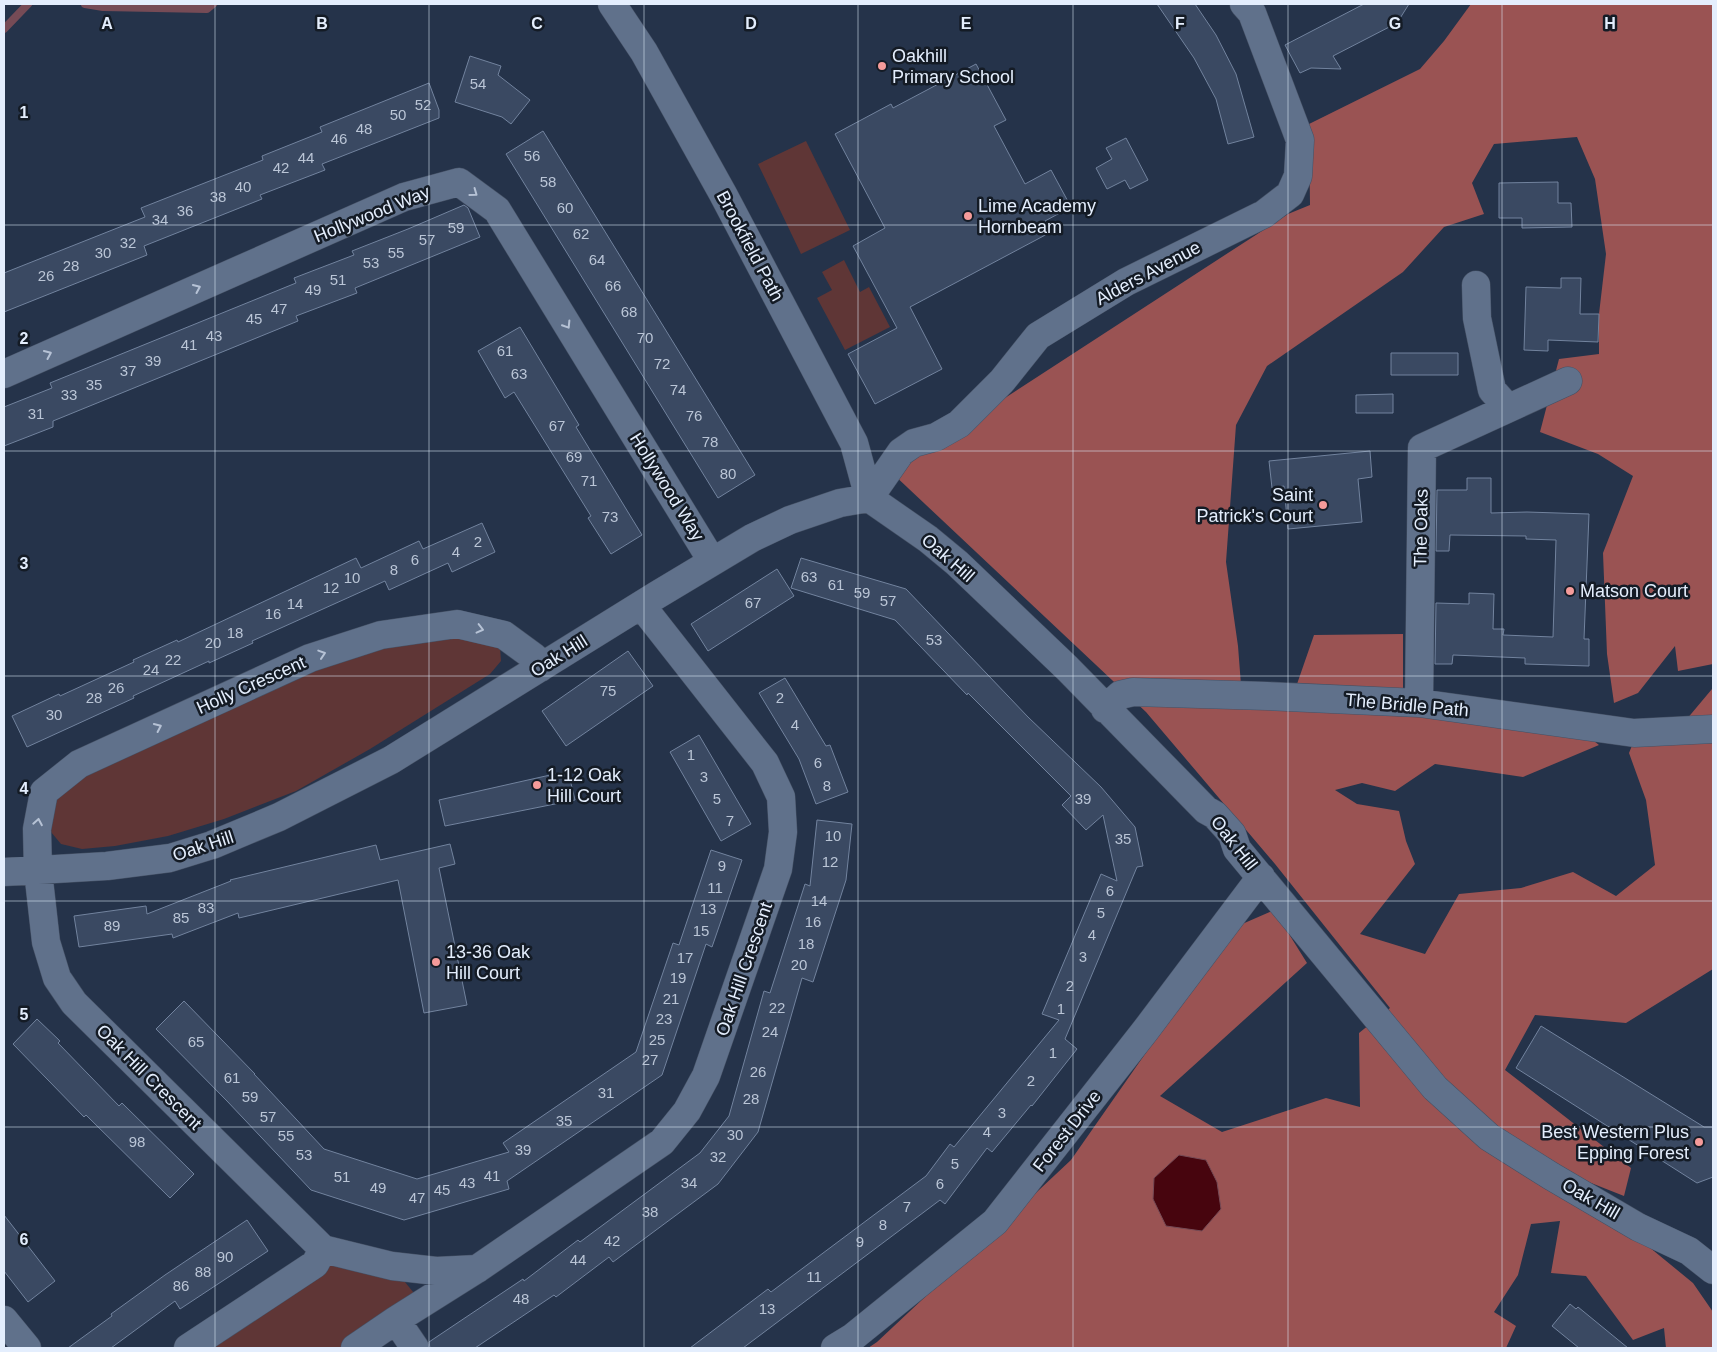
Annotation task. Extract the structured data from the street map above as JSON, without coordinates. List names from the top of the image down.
{
  "streets": {
    "street": [
      "Hollywood Way",
      "Brookfield Path",
      "Alders Avenue",
      "The Oaks",
      "Oak Hill",
      "Holly Crescent",
      "The Bridle Path",
      "Oak Hill Crescent",
      "Forest Drive"
    ]
  },
  "crossings": [
    ["Hollywood Way", "Oak Hill"],
    ["Brookfield Path", "Alders Avenue"],
    ["Brookfield Path", "Oak Hill"],
    ["Alders Avenue", "Oak Hill"],
    ["The Oaks", "The Bridle Path"],
    ["Oak Hill", "Holly Crescent"],
    ["Oak Hill", "The Bridle Path"],
    ["Oak Hill", "Oak Hill Crescent"],
    ["Oak Hill", "Forest Drive"],
    ["Holly Crescent", "Oak Hill Crescent"]
  ],
  "one_way": ["Holly Crescent"],
  "places": [
    "Oakhill Primary School",
    "Lime Academy Hornbeam",
    "Saint Patrick's Court",
    "Matson Court",
    "1-12 Oak Hill Court",
    "13-36 Oak Hill Court",
    "Best Western Plus Epping Forest"
  ],
  "house_numbers": [
    "54",
    "52",
    "50",
    "48",
    "46",
    "56",
    "44",
    "42",
    "58",
    "40",
    "38",
    "60",
    "36",
    "34",
    "59",
    "62",
    "57",
    "32",
    "30",
    "55",
    "64",
    "53",
    "28",
    "26",
    "51",
    "66",
    "49",
    "47",
    "68",
    "45",
    "43",
    "70",
    "41",
    "61",
    "39",
    "72",
    "37",
    "63",
    "35",
    "74",
    "33",
    "31",
    "76",
    "67",
    "78",
    "69",
    "80",
    "71",
    "73",
    "2",
    "4",
    "6",
    "8",
    "63",
    "10",
    "61",
    "12",
    "59",
    "57",
    "67",
    "14",
    "16",
    "18",
    "53",
    "20",
    "22",
    "24",
    "26",
    "75",
    "28",
    "2",
    "30",
    "4",
    "1",
    "6",
    "3",
    "8",
    "5",
    "39",
    "7",
    "10",
    "35",
    "12",
    "9",
    "11",
    "6",
    "14",
    "83",
    "13",
    "5",
    "85",
    "16",
    "89",
    "15",
    "4",
    "18",
    "3",
    "17",
    "20",
    "19",
    "2",
    "21",
    "22",
    "1",
    "23",
    "24",
    "25",
    "65",
    "1",
    "27",
    "26",
    "61",
    "2",
    "31",
    "59",
    "28",
    "3",
    "57",
    "35",
    "4",
    "30",
    "55",
    "98",
    "39",
    "53",
    "32",
    "5",
    "41",
    "51",
    "43",
    "34",
    "6",
    "49",
    "45",
    "47",
    "7",
    "38",
    "8",
    "42",
    "9",
    "90",
    "44",
    "88",
    "11",
    "86",
    "48",
    "13"
  ],
  "grid": {
    "columns": [
      "A",
      "B",
      "C",
      "D",
      "E",
      "F",
      "G",
      "H"
    ],
    "rows": [
      "1",
      "2",
      "3",
      "4",
      "5",
      "6"
    ]
  }
}
